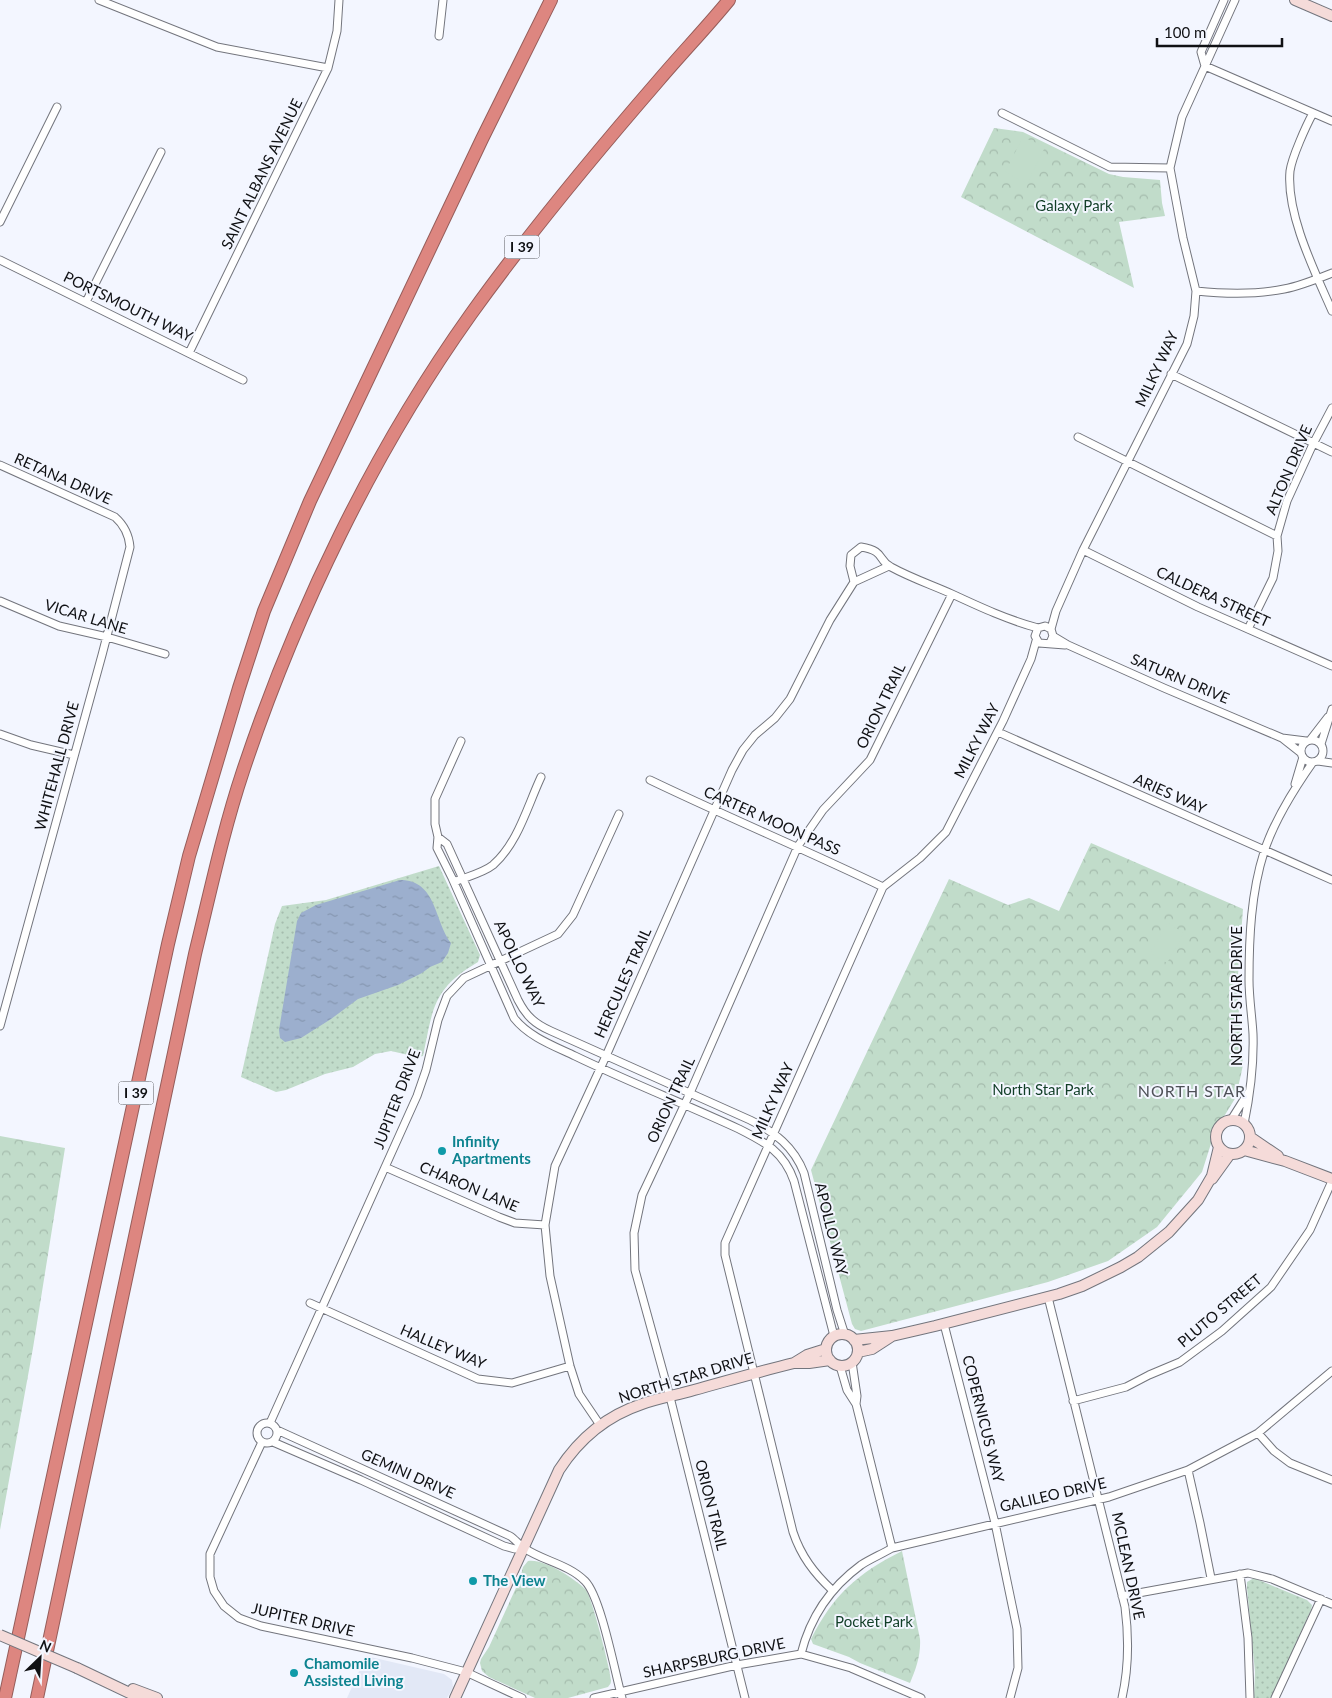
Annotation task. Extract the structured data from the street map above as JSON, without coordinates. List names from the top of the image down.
{
  "streets": {
    "highway": ["I 39"],
    "street": [
      "SAINT ALBANS AVENUE",
      "PORTSMOUTH WAY",
      "MILKY WAY",
      "ALTON DRIVE",
      "RETANA DRIVE",
      "CALDERA STREET",
      "VICAR LANE",
      "SATURN DRIVE",
      "ORION TRAIL",
      "WHITEHALL DRIVE",
      "ARIES WAY",
      "CARTER MOON PASS",
      "APOLLO WAY",
      "HERCULES TRAIL",
      "NORTH STAR DRIVE",
      "JUPITER DRIVE",
      "CHARON LANE",
      "PLUTO STREET",
      "HALLEY WAY",
      "COPERNICUS WAY",
      "GEMINI DRIVE",
      "GALILEO DRIVE",
      "MCLEAN DRIVE",
      "SHARPSBURG DRIVE"
    ]
  },
  "crossings": [
    ["SAINT ALBANS AVENUE", "PORTSMOUTH WAY"],
    ["MILKY WAY", "CALDERA STREET"],
    ["MILKY WAY", "SATURN DRIVE"],
    ["MILKY WAY", "ARIES WAY"],
    ["MILKY WAY", "CARTER MOON PASS"],
    ["MILKY WAY", "APOLLO WAY"],
    ["MILKY WAY", "NORTH STAR DRIVE"],
    ["MILKY WAY", "GALILEO DRIVE"],
    ["ALTON DRIVE", "CALDERA STREET"],
    ["RETANA DRIVE", "WHITEHALL DRIVE"],
    ["VICAR LANE", "WHITEHALL DRIVE"],
    ["SATURN DRIVE", "ORION TRAIL"],
    ["SATURN DRIVE", "HERCULES TRAIL"],
    ["SATURN DRIVE", "NORTH STAR DRIVE"],
    ["ORION TRAIL", "CARTER MOON PASS"],
    ["ORION TRAIL", "APOLLO WAY"],
    ["ORION TRAIL", "NORTH STAR DRIVE"],
    ["ORION TRAIL", "SHARPSBURG DRIVE"],
    ["ARIES WAY", "NORTH STAR DRIVE"],
    ["CARTER MOON PASS", "HERCULES TRAIL"],
    ["APOLLO WAY", "HERCULES TRAIL"],
    ["APOLLO WAY", "NORTH STAR DRIVE"],
    ["APOLLO WAY", "JUPITER DRIVE"],
    ["HERCULES TRAIL", "NORTH STAR DRIVE"],
    ["HERCULES TRAIL", "CHARON LANE"],
    ["HERCULES TRAIL", "HALLEY WAY"],
    ["NORTH STAR DRIVE", "JUPITER DRIVE"],
    ["NORTH STAR DRIVE", "GEMINI DRIVE"],
    ["JUPITER DRIVE", "CHARON LANE"],
    ["JUPITER DRIVE", "HALLEY WAY"],
    ["JUPITER DRIVE", "GEMINI DRIVE"],
    ["PLUTO STREET", "MCLEAN DRIVE"],
    ["COPERNICUS WAY", "GALILEO DRIVE"],
    ["GEMINI DRIVE", "SHARPSBURG DRIVE"],
    ["GALILEO DRIVE", "MCLEAN DRIVE"],
    ["GALILEO DRIVE", "SHARPSBURG DRIVE"]
  ],
  "districts": ["NORTH STAR"],
  "parks": ["Galaxy Park", "North Star Park", "Pocket Park"],
  "places": ["Infinity Apartments", "The View", "Chamomile Assisted Living"],
  "scale_bar": "100 m",
  "north": "top right"
}
